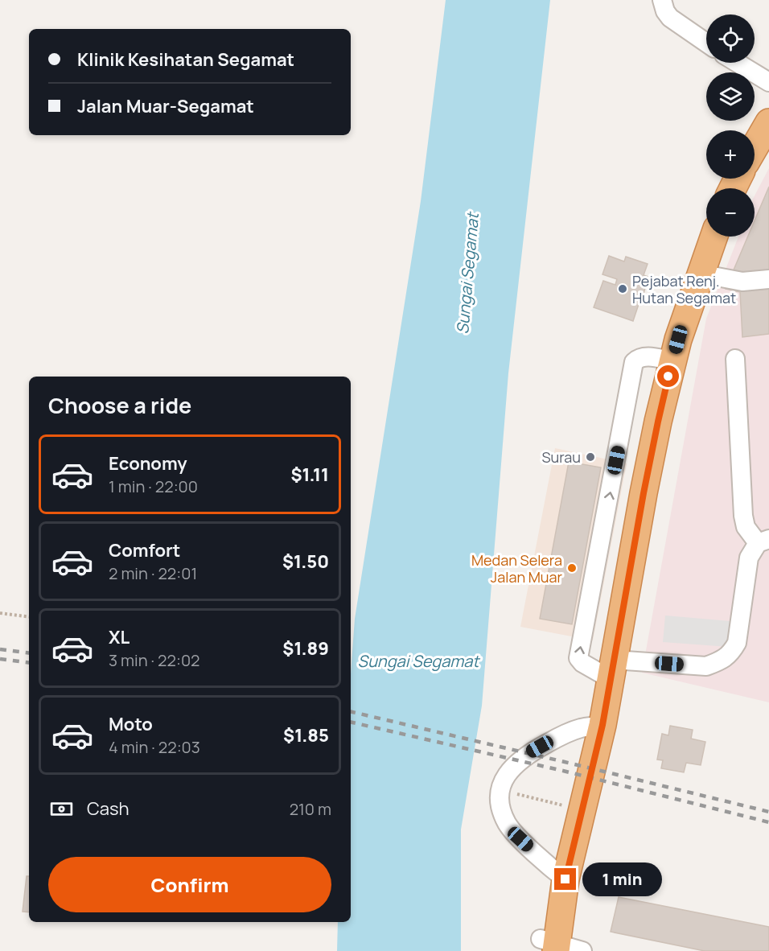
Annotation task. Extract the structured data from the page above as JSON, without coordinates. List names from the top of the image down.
{
  "water": ["Sungai Segamat"],
  "places": ["Pejabat Renj. Hutan Segamat", "Surau", "Medan Selera Jalan Muar"],
  "page": {
    "map_buttons": ["+", "−"],
    "banner": ["Klinik Kesihatan Segamat", "Jalan Muar-Segamat"],
    "heading": "Choose a ride",
    "list": [
      {
        "name": "Economy",
        "note": "1 min · 22:00",
        "value": "$1.11"
      },
      {
        "name": "Comfort",
        "note": "2 min · 22:01",
        "value": "$1.50"
      },
      {
        "name": "XL",
        "note": "3 min · 22:02",
        "value": "$1.89"
      },
      {
        "name": "Moto",
        "note": "4 min · 22:03",
        "value": "$1.85"
      }
    ],
    "pay": ["Cash", "210 m"],
    "buttons": "Confirm",
    "bubble": "1 min"
  }
}
